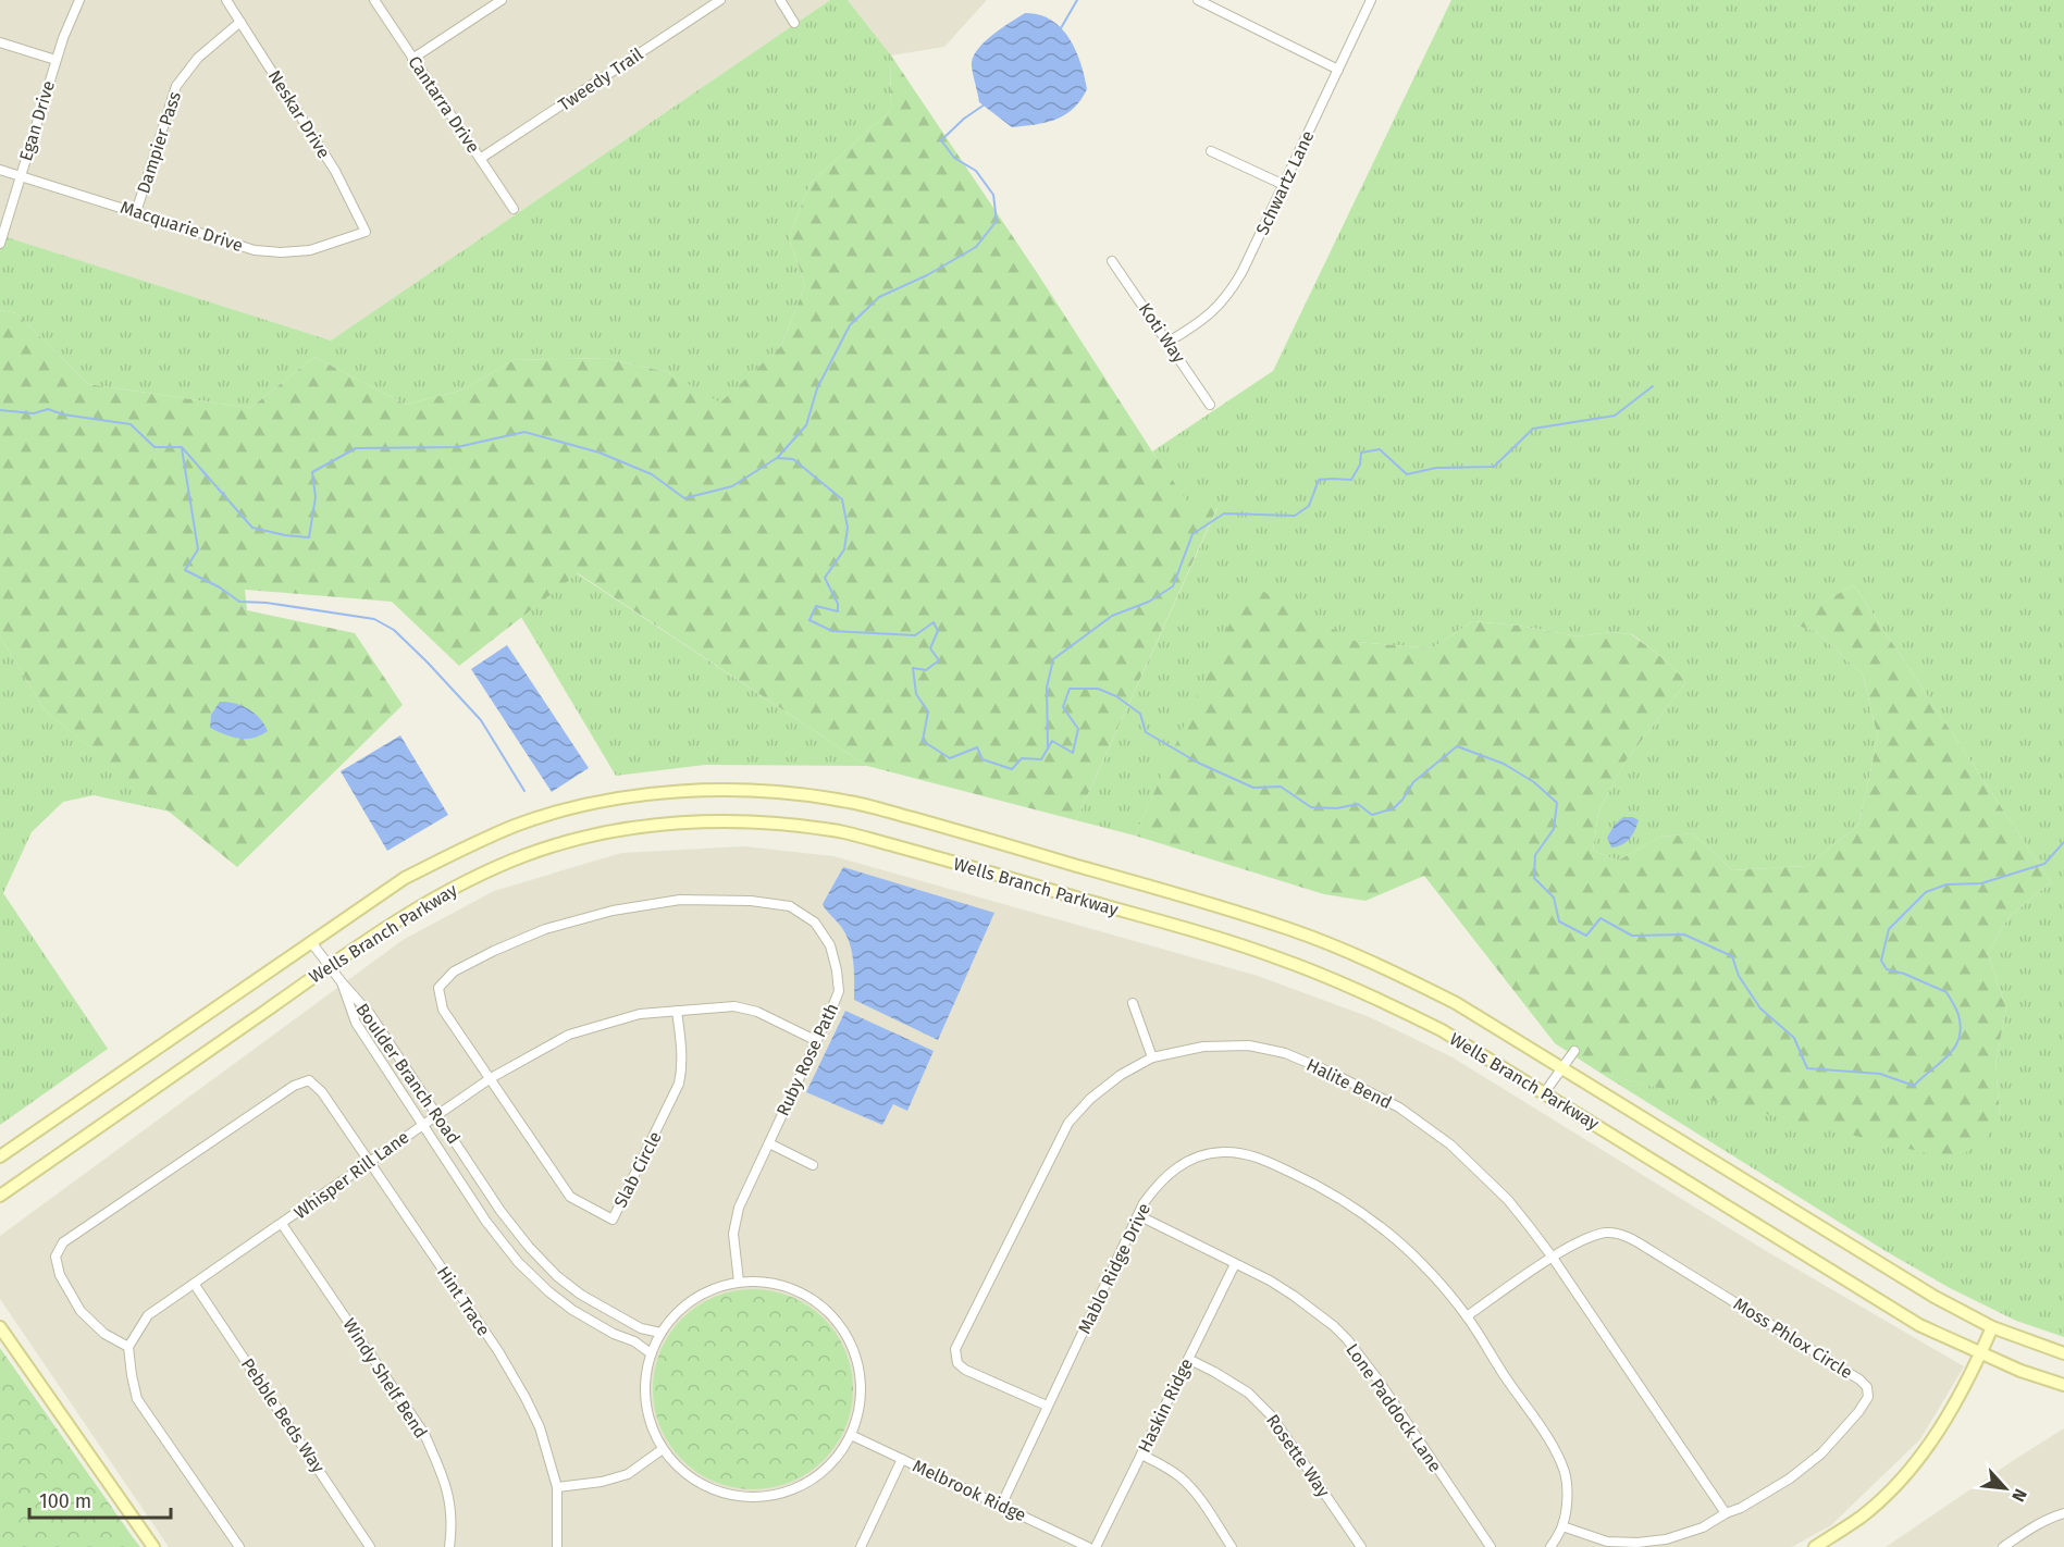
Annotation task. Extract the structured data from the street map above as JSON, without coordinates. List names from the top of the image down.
{
  "streets": {
    "street": [
      "Tweedy Trail",
      "Cantarra Drive",
      "Neskar Drive",
      "Egan Drive",
      "Dampier Pass",
      "Schwartz Lane",
      "Macquarie Drive",
      "Koti Way",
      "Wells Branch Parkway",
      "Ruby Rose Path",
      "Boulder Branch Road",
      "Halite Bend",
      "Slab Circle",
      "Whisper Rill Lane",
      "Mablo Ridge Drive",
      "Hint Trace",
      "Moss Phlox Circle",
      "Windy Shelf Bend",
      "Haskin Ridge",
      "Lone Paddock Lane",
      "Pebble Beds Way",
      "Rosette Way",
      "Melbrook Ridge"
    ]
  },
  "crossings": [
    ["Tweedy Trail", "Cantarra Drive"],
    ["Neskar Drive", "Dampier Pass"],
    ["Neskar Drive", "Macquarie Drive"],
    ["Egan Drive", "Macquarie Drive"],
    ["Dampier Pass", "Macquarie Drive"],
    ["Schwartz Lane", "Koti Way"],
    ["Ruby Rose Path", "Boulder Branch Road"],
    ["Ruby Rose Path", "Slab Circle"],
    ["Ruby Rose Path", "Whisper Rill Lane"],
    ["Ruby Rose Path", "Melbrook Ridge"],
    ["Boulder Branch Road", "Whisper Rill Lane"],
    ["Boulder Branch Road", "Melbrook Ridge"],
    ["Halite Bend", "Mablo Ridge Drive"],
    ["Halite Bend", "Moss Phlox Circle"],
    ["Slab Circle", "Whisper Rill Lane"],
    ["Whisper Rill Lane", "Hint Trace"],
    ["Whisper Rill Lane", "Windy Shelf Bend"],
    ["Whisper Rill Lane", "Pebble Beds Way"],
    ["Mablo Ridge Drive", "Moss Phlox Circle"],
    ["Mablo Ridge Drive", "Lone Paddock Lane"],
    ["Mablo Ridge Drive", "Melbrook Ridge"],
    ["Haskin Ridge", "Lone Paddock Lane"],
    ["Haskin Ridge", "Rosette Way"]
  ],
  "scale_bar": "100 m",
  "north": "bottom right"
}
